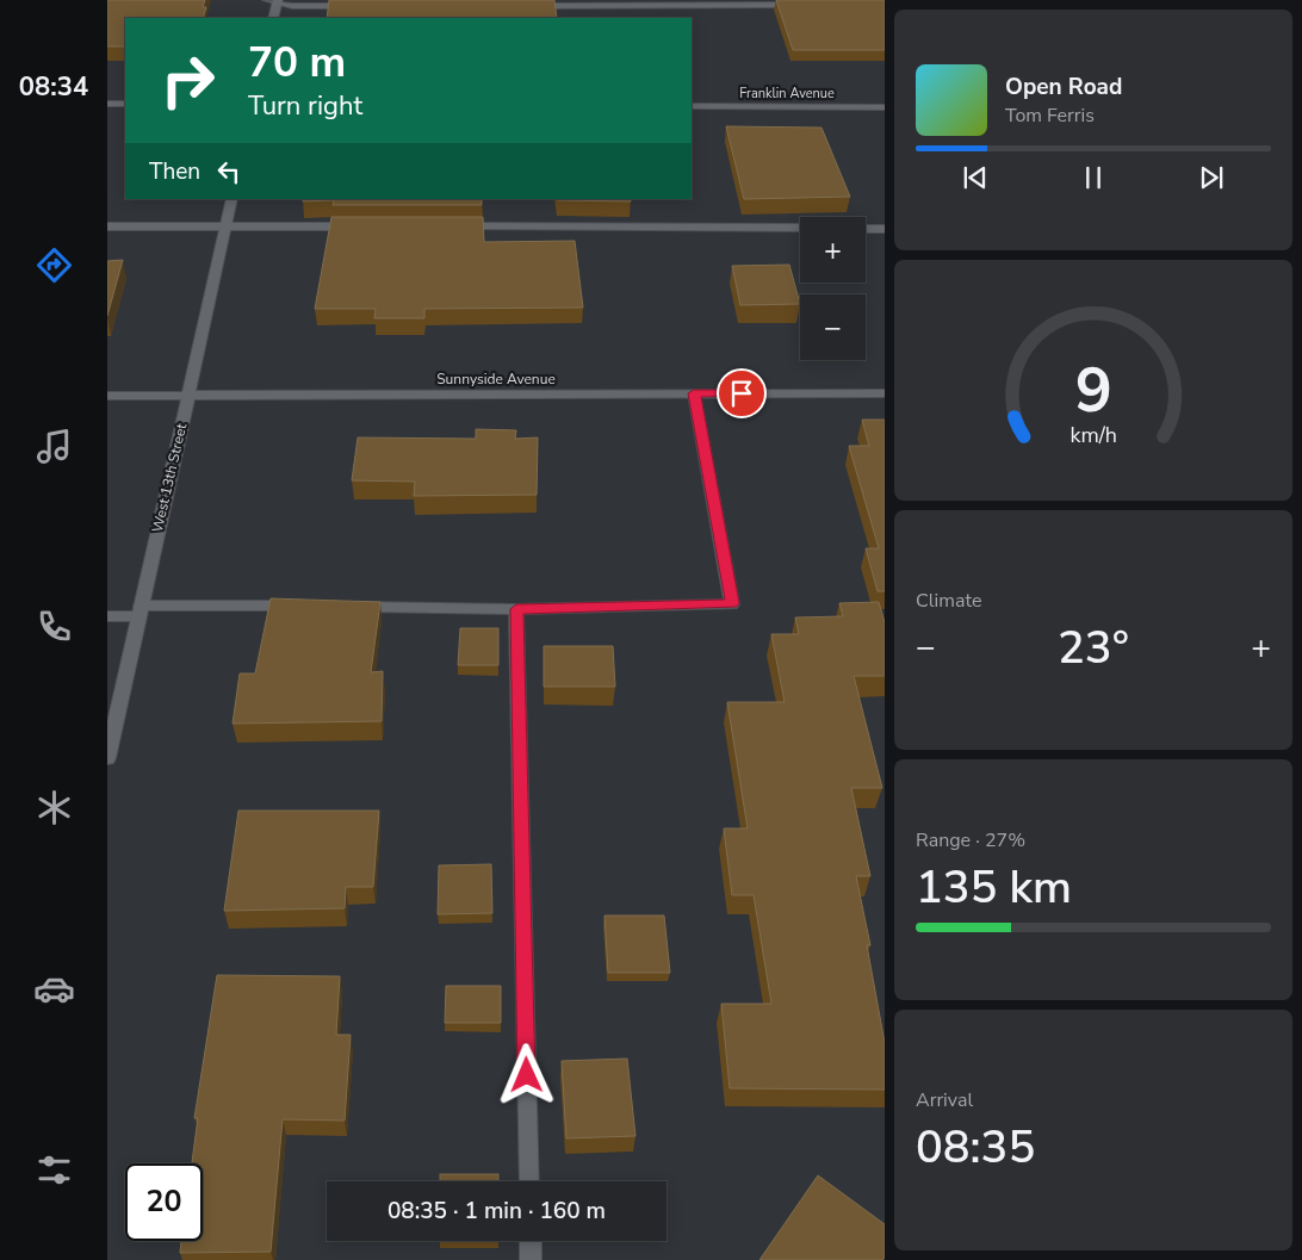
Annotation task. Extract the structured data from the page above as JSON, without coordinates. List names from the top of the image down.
{
  "streets": {
    "street": ["Franklin Avenue", "Sunnyside Avenue", "West 13th Street"]
  },
  "crossings": [
    ["Sunnyside Avenue", "West 13th Street"]
  ],
  "page": {
    "tabs": "08:34",
    "turn": ["70 m", "Turn right"],
    "song": ["Open Road", "Tom Ferris"],
    "then": "Then",
    "map_buttons": ["+", "−"],
    "tile": [
      "Climate",
      ["Range · 27%", "135 km"],
      ["Arrival", "08:35"]
    ],
    "heat": ["−", "23°", "+"],
    "limit": "20",
    "trip": "08:35 · 1 min · 160 m",
    "gauge": ["9", "km/h"]
  }
}
